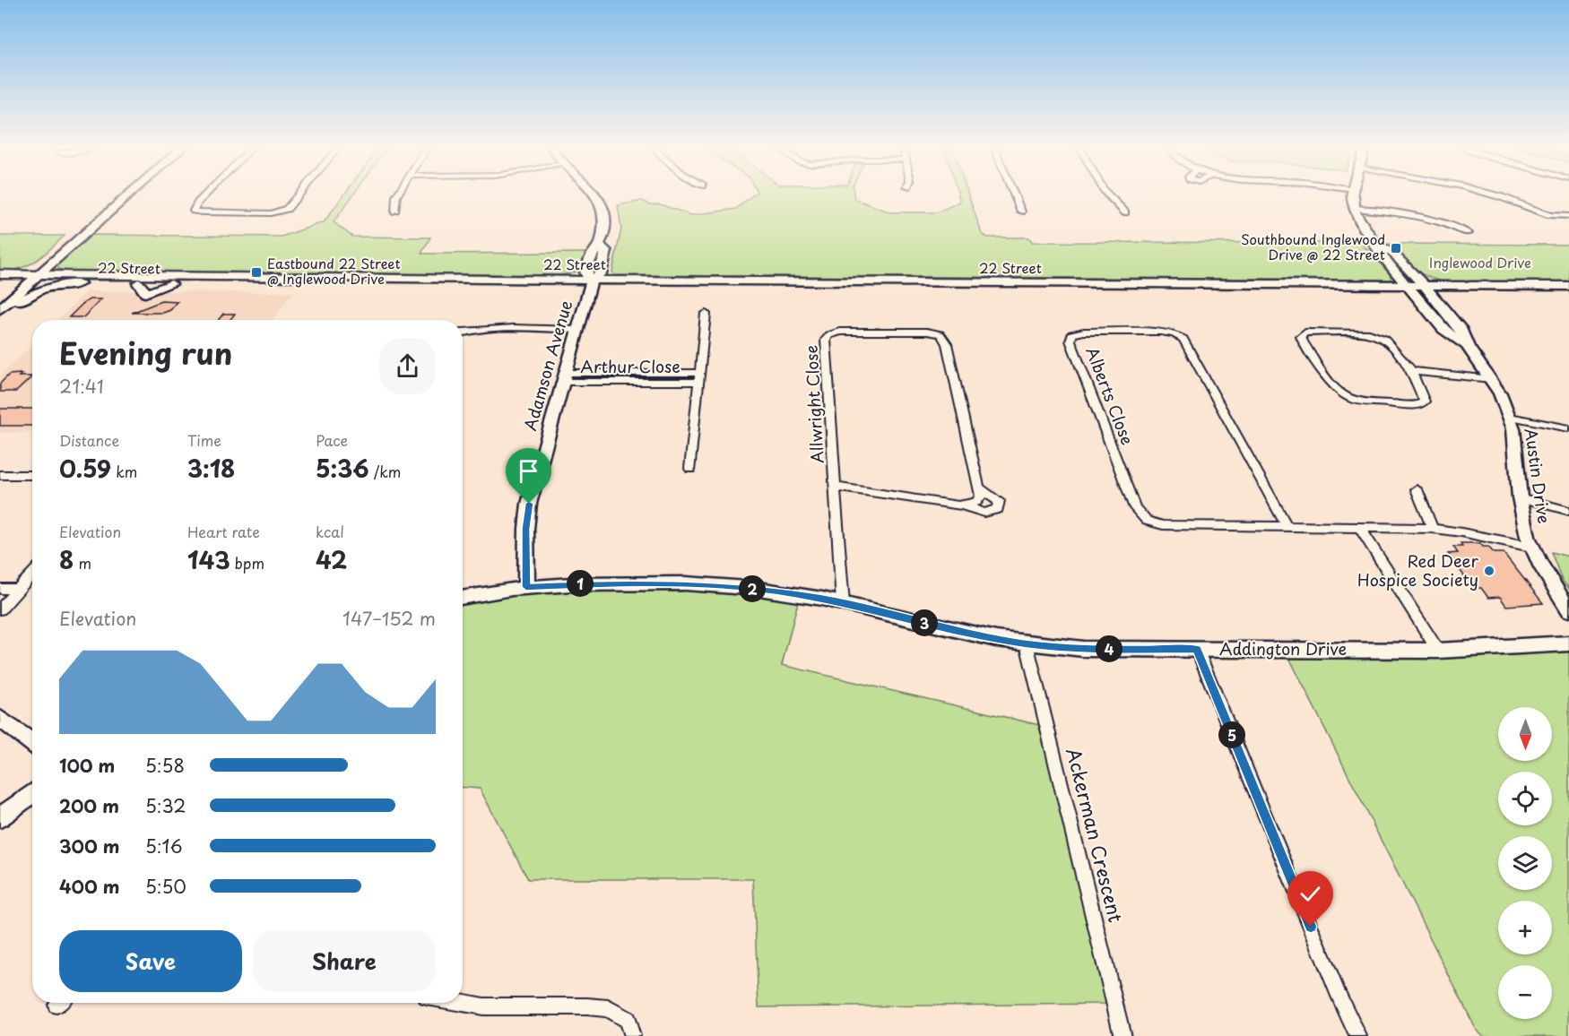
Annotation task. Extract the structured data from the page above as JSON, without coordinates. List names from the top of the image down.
{
  "streets": {
    "main road": [
      "22 Street",
      "Adamson Avenue",
      "Austin Drive",
      "Addington Drive"
    ],
    "street": [
      "Arthur Close",
      "Alberts Close",
      "Allwright Close",
      "Ackerman Crescent"
    ]
  },
  "crossings": [
    ["22 Street", "Adamson Avenue"],
    ["22 Street", "Austin Drive"],
    ["Adamson Avenue", "Arthur Close"],
    ["Adamson Avenue", "Addington Drive"],
    ["Alberts Close", "Austin Drive"],
    ["Allwright Close", "Addington Drive"],
    ["Addington Drive", "Ackerman Crescent"]
  ],
  "parks": ["Inglewood Drive"],
  "places": {
    "transit": ["Southbound Inglewood Drive @ 22 Street", "Eastbound 22 Street @ Inglewood Drive"],
    "other": ["Red Deer Hospice Society"]
  },
  "north": "bottom",
  "page": {
    "heading": ["Evening run", "21:41"],
    "stats": [
      ["Distance", "0.59 km"],
      ["Time", "3:18"],
      ["Pace", "5:36 /km"],
      ["Elevation", "8 m"],
      ["Heart rate", "143 bpm"],
      ["kcal", "42"]
    ],
    "pins": [
      "1",
      "2",
      "3",
      "4",
      "5"
    ],
    "chart": ["Elevation", "147–152 m"],
    "map_buttons": ["+", "−"],
    "list": [
      {
        "name": "100 m",
        "note": "5:58"
      },
      {
        "name": "200 m",
        "note": "5:32"
      },
      {
        "name": "300 m",
        "note": "5:16"
      },
      {
        "name": "400 m",
        "note": "5:50"
      }
    ],
    "buttons": ["Save", "Share"]
  }
}
